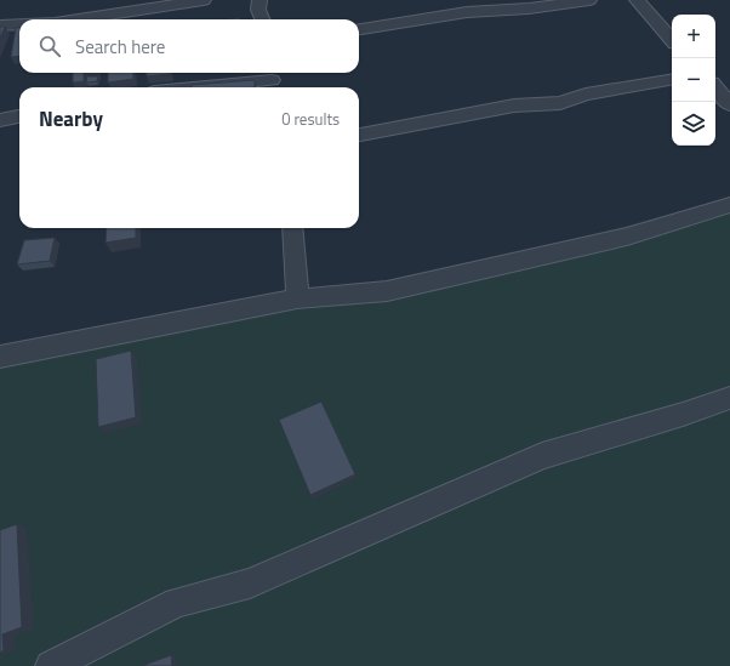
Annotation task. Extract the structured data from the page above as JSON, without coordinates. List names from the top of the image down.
{
  "page": {
    "map_buttons": ["+", "−"],
    "search": "Search here",
    "heading": ["Nearby", "0 results"]
  }
}
